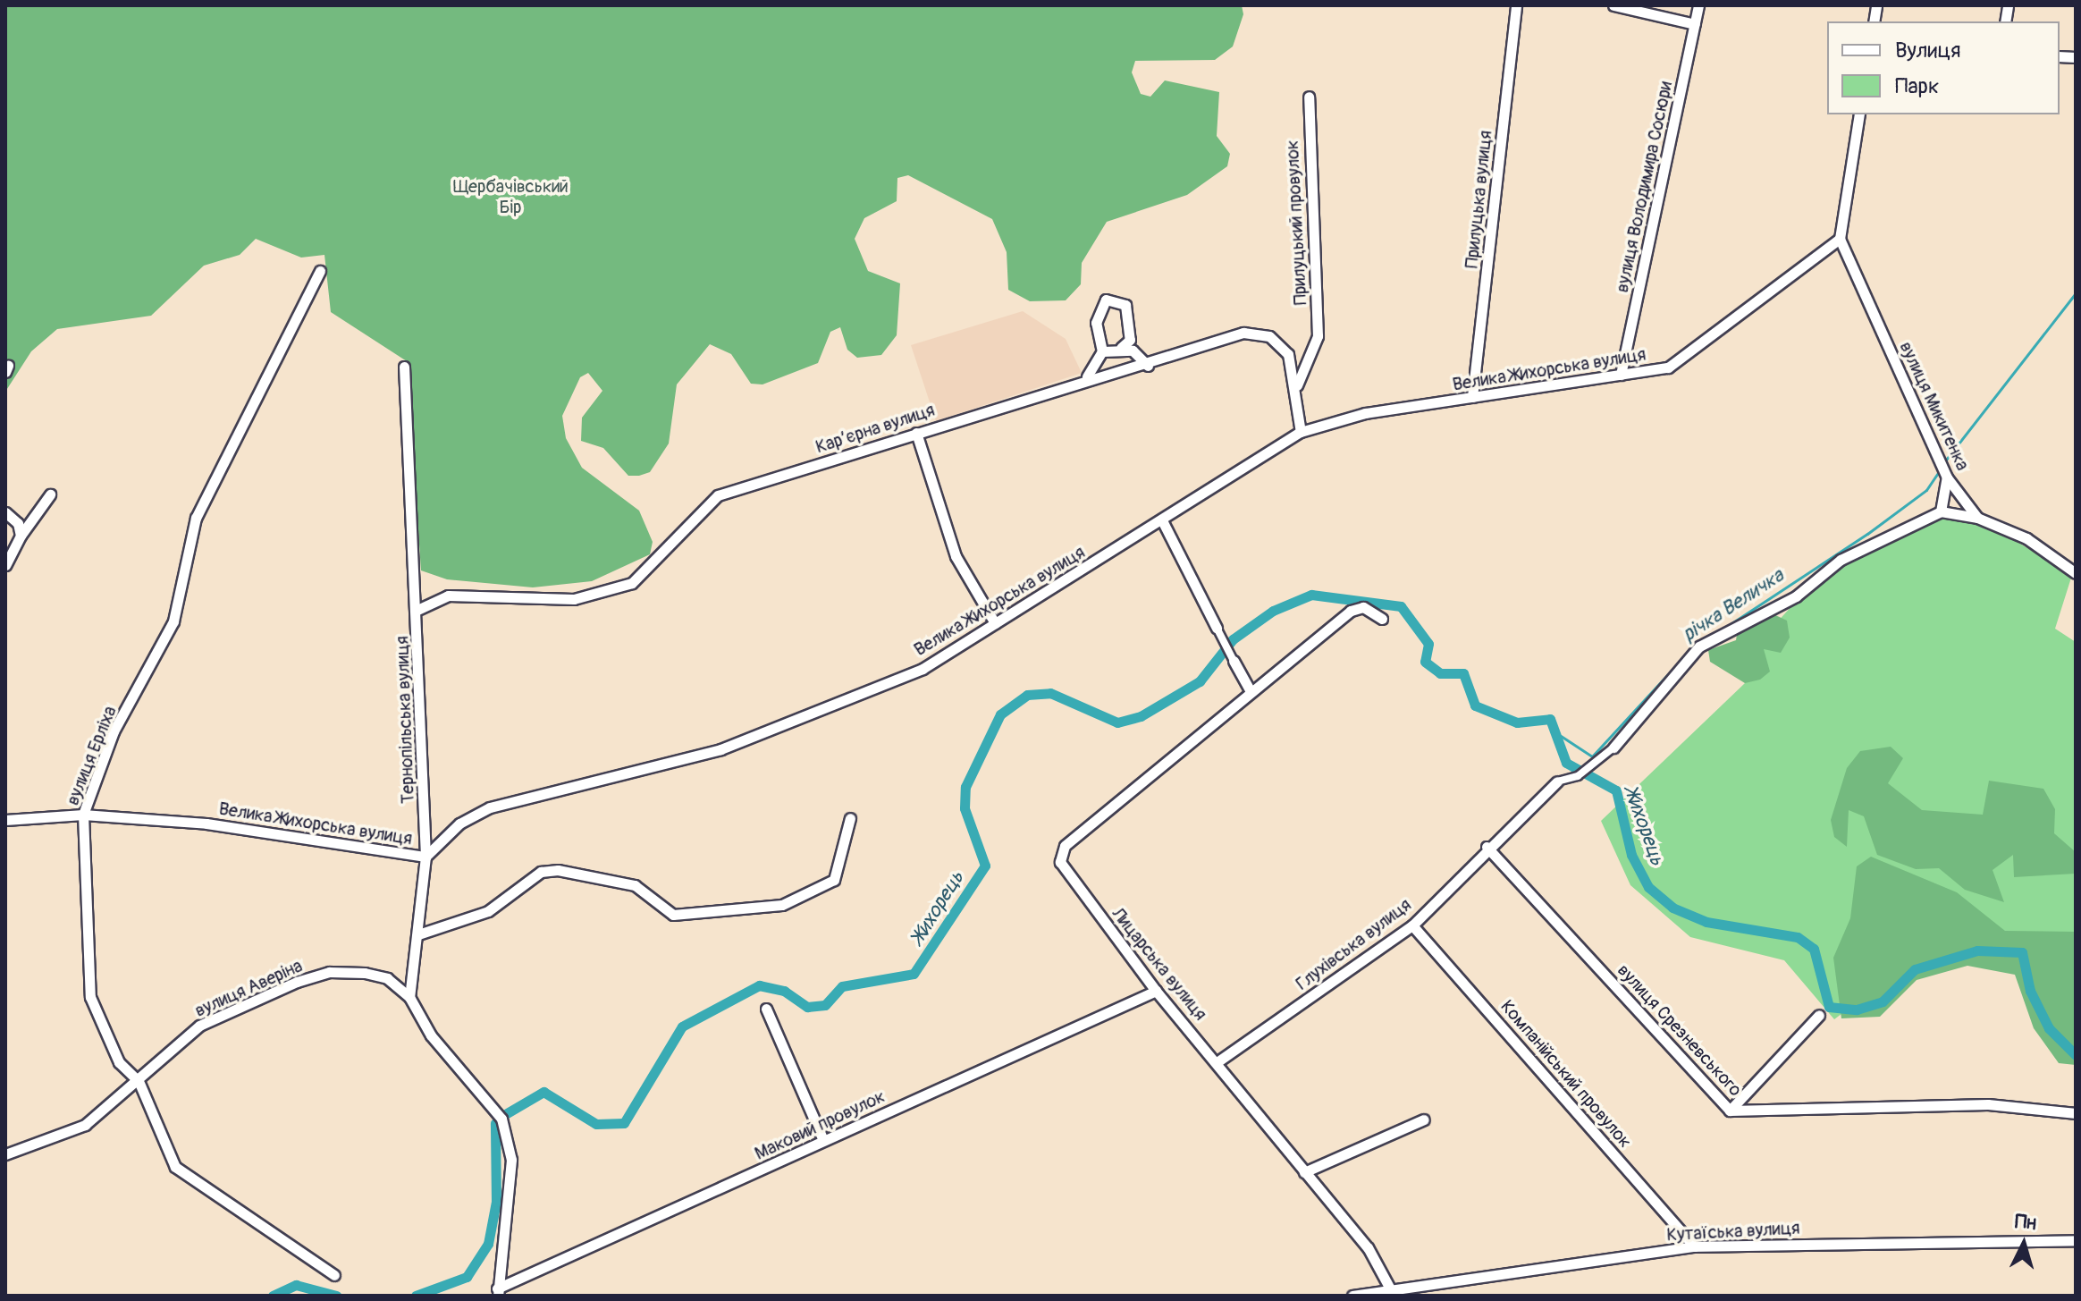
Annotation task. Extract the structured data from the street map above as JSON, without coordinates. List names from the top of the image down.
{
  "streets": {
    "street": [
      "вулиця Володимира Сосюри",
      "Прилуцька вулиця",
      "Прилуцький провулок",
      "Велика Жихорська вулиця",
      "вулиця Микитенка",
      "Кар’єрна вулиця",
      "Тернопільська вулиця",
      "вулиця Ерліха",
      "Глухівська вулиця",
      "Лицарська вулиця",
      "вулиця Аверіна",
      "вулиця Срезневського",
      "Компанійський провулок",
      "Маковий провулок",
      "Кутаїська вулиця"
    ]
  },
  "crossings": [
    ["вулиця Володимира Сосюри", "Велика Жихорська вулиця"],
    ["Прилуцька вулиця", "Велика Жихорська вулиця"],
    ["Прилуцький провулок", "Кар’єрна вулиця"],
    ["Велика Жихорська вулиця", "вулиця Микитенка"],
    ["Велика Жихорська вулиця", "Кар’єрна вулиця"],
    ["Велика Жихорська вулиця", "Тернопільська вулиця"],
    ["Велика Жихорська вулиця", "вулиця Ерліха"],
    ["Кар’єрна вулиця", "Тернопільська вулиця"],
    ["Тернопільська вулиця", "вулиця Аверіна"],
    ["вулиця Ерліха", "вулиця Аверіна"],
    ["Глухівська вулиця", "Лицарська вулиця"],
    ["Глухівська вулиця", "вулиця Срезневського"],
    ["Глухівська вулиця", "Компанійський провулок"],
    ["Лицарська вулиця", "Маковий провулок"],
    ["Лицарська вулиця", "Кутаїська вулиця"],
    ["Компанійський провулок", "Кутаїська вулиця"]
  ],
  "water": ["річка Величка", "Жихорець"],
  "parks": ["Щербачівський Бір"],
  "legend": ["Вулиця", "Парк"],
  "north": "top"
}
